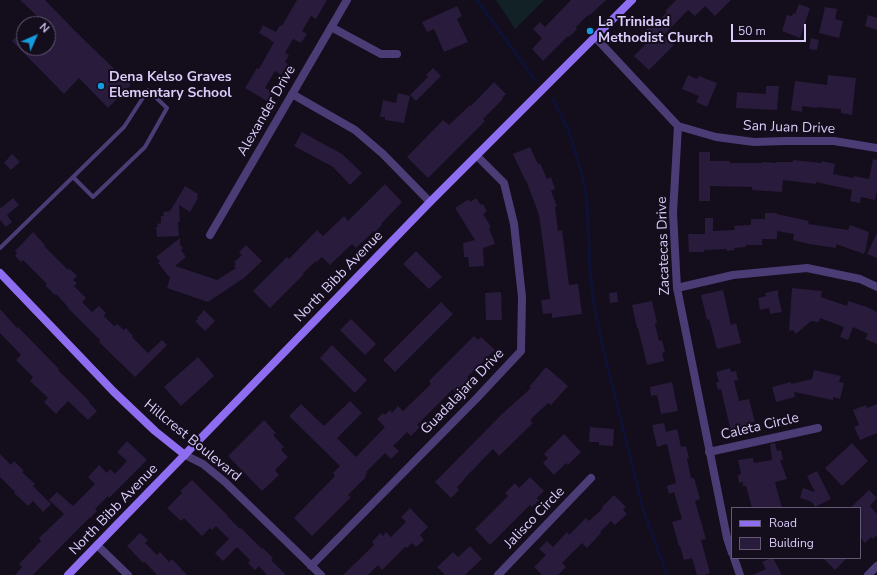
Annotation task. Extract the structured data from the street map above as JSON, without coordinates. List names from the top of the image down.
{
  "streets": {
    "main road": ["North Bibb Avenue", "Hillcrest Boulevard"],
    "street": [
      "Alexander Drive",
      "San Juan Drive",
      "Zacatecas Drive",
      "Guadalajara Drive",
      "Caleta Circle",
      "Jalisco Circle"
    ]
  },
  "crossings": [
    ["San Juan Drive", "Zacatecas Drive"],
    ["Zacatecas Drive", "Caleta Circle"],
    ["North Bibb Avenue", "Guadalajara Drive"],
    ["North Bibb Avenue", "Hillcrest Boulevard"],
    ["Guadalajara Drive", "Hillcrest Boulevard"]
  ],
  "places": ["La Trinidad Methodist Church", "Dena Kelso Graves Elementary School"],
  "legend": ["Road", "Building"],
  "scale_bar": "50 m",
  "north": "top right"
}
